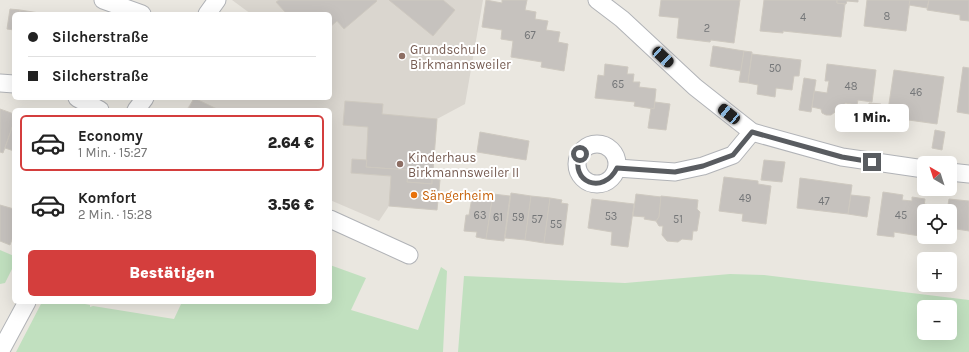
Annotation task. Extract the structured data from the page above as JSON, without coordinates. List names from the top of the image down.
{
  "places": ["Grundschule Birkmannsweiler", "Kinderhaus Birkmannsweiler II", "Sängerheim"],
  "house_numbers": [
    "8",
    "4",
    "2",
    "67",
    "50",
    "65",
    "48",
    "46",
    "49",
    "47",
    "63",
    "45",
    "53",
    "61",
    "59",
    "57",
    "51",
    "55"
  ],
  "north": "top left",
  "page": {
    "banner": ["Silcherstraße", "Silcherstraße"],
    "bubble": "1 Min.",
    "list": [
      {
        "name": "Economy",
        "note": "1 Min. · 15:27",
        "value": "2.64 €"
      },
      {
        "name": "Komfort",
        "note": "2 Min. · 15:28",
        "value": "3.56 €"
      }
    ],
    "map_buttons": ["+", "−"],
    "buttons": "Bestätigen"
  }
}
